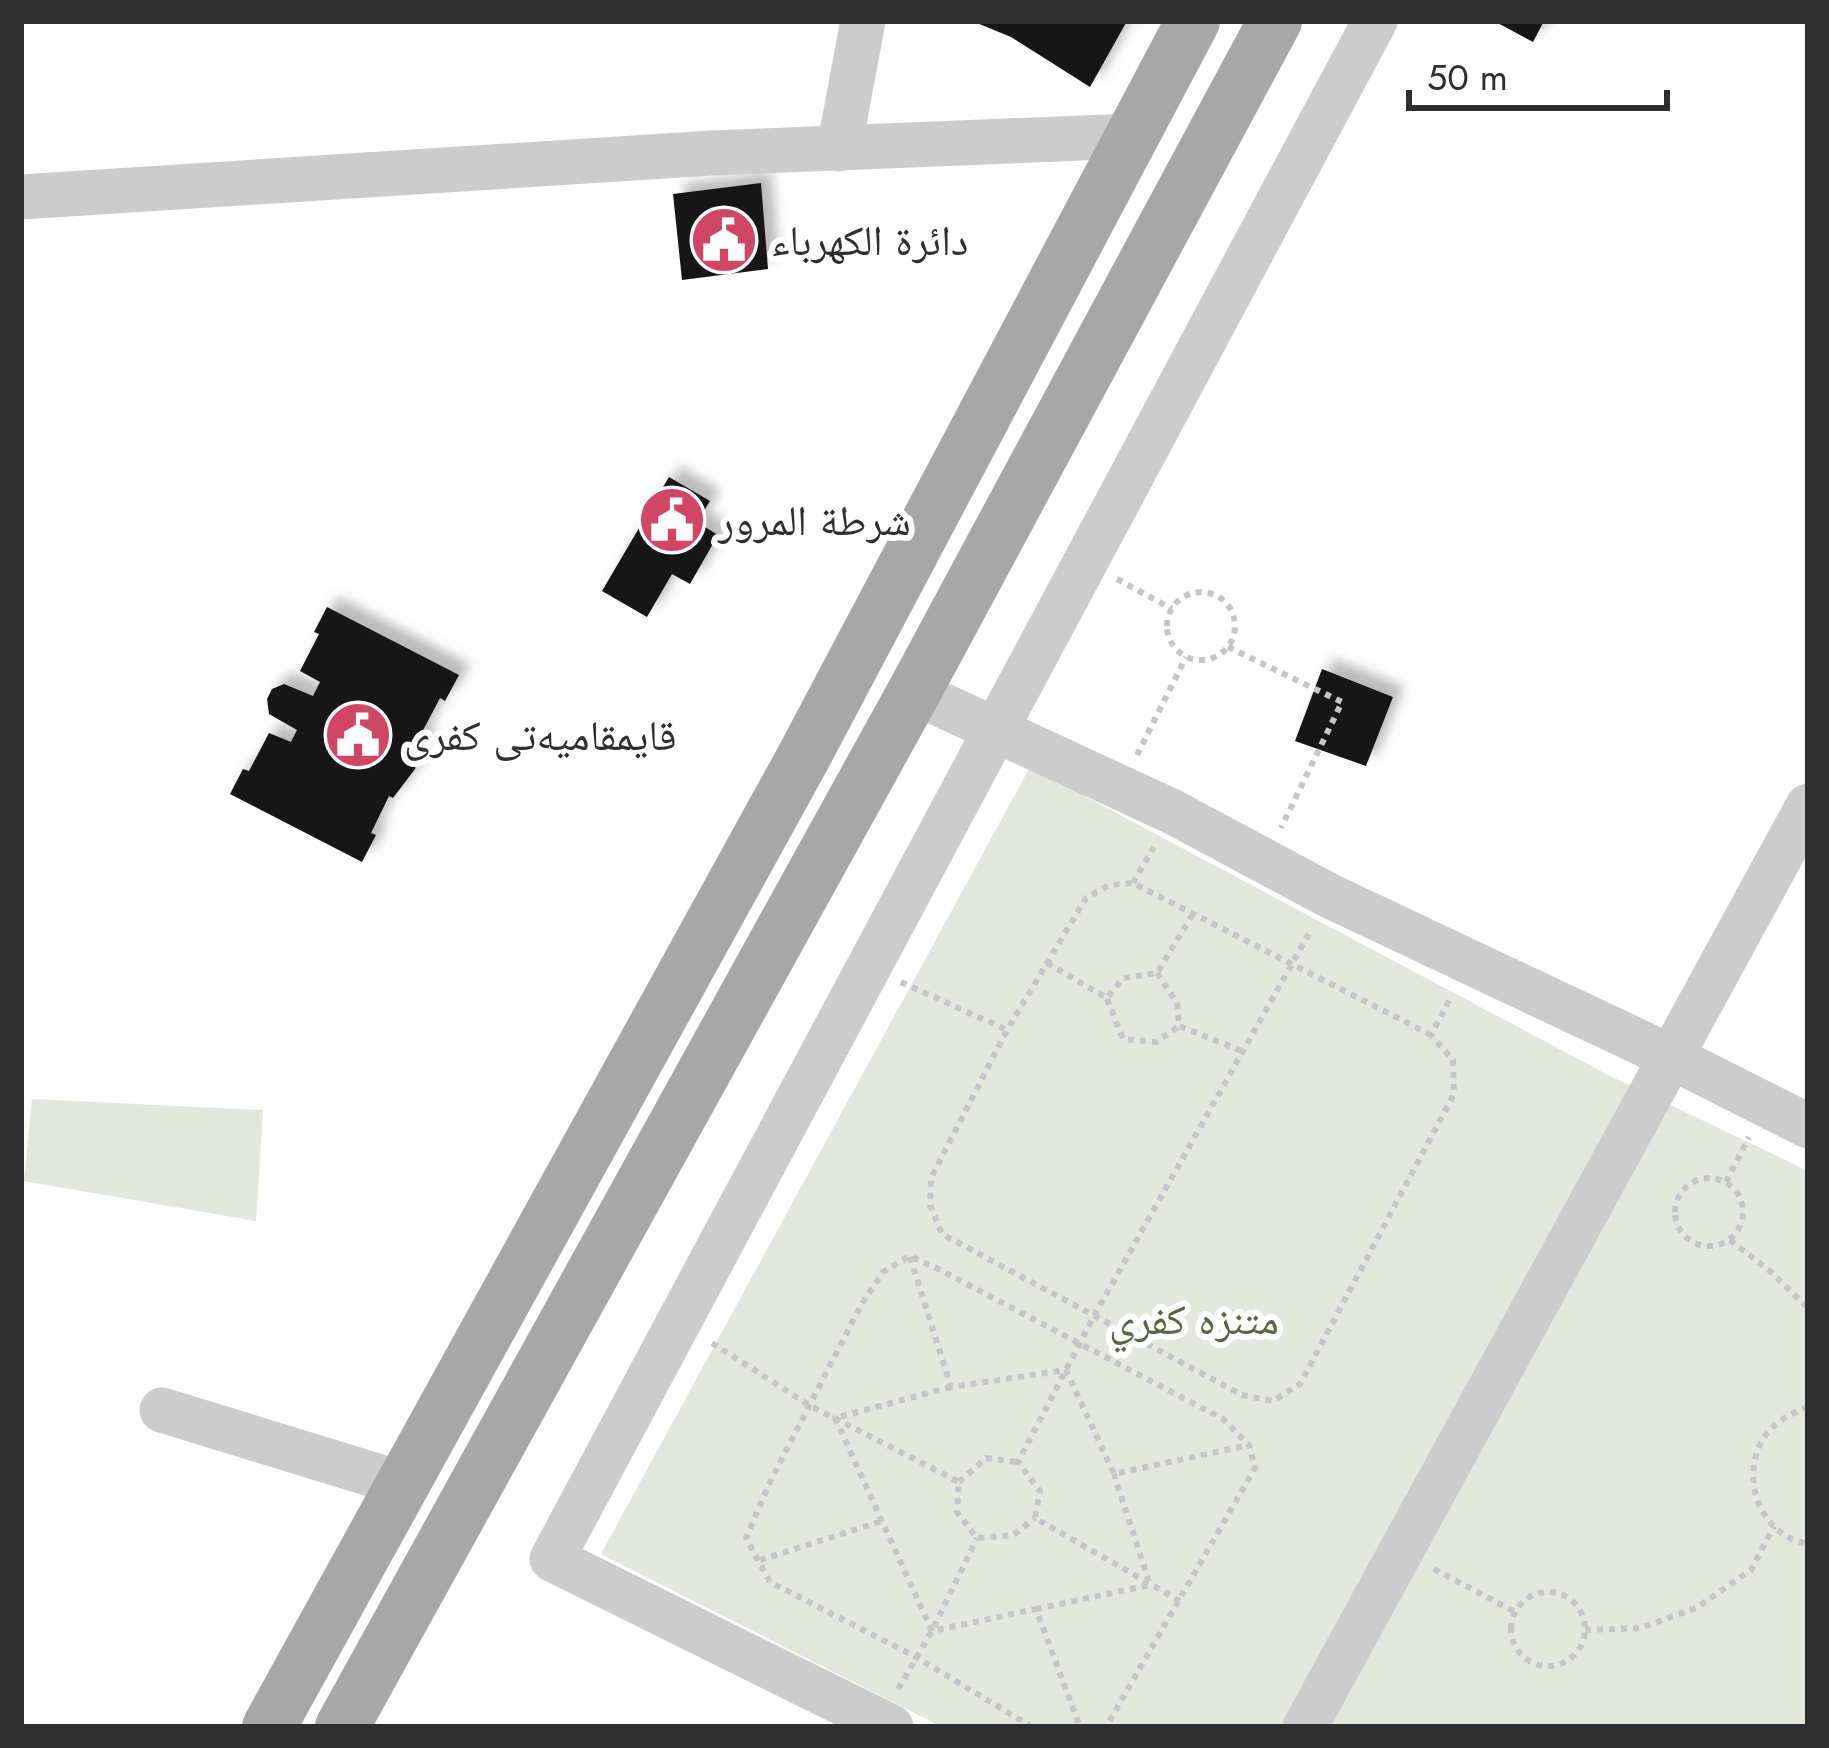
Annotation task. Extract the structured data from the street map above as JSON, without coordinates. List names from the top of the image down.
{
  "parks": ["متنزه كفري"],
  "places": {
    "public building": ["دائرة الكهرباء", "شرطة المرور", "قایمقامیەتی کفری"]
  },
  "scale_bar": "50 m"
}
